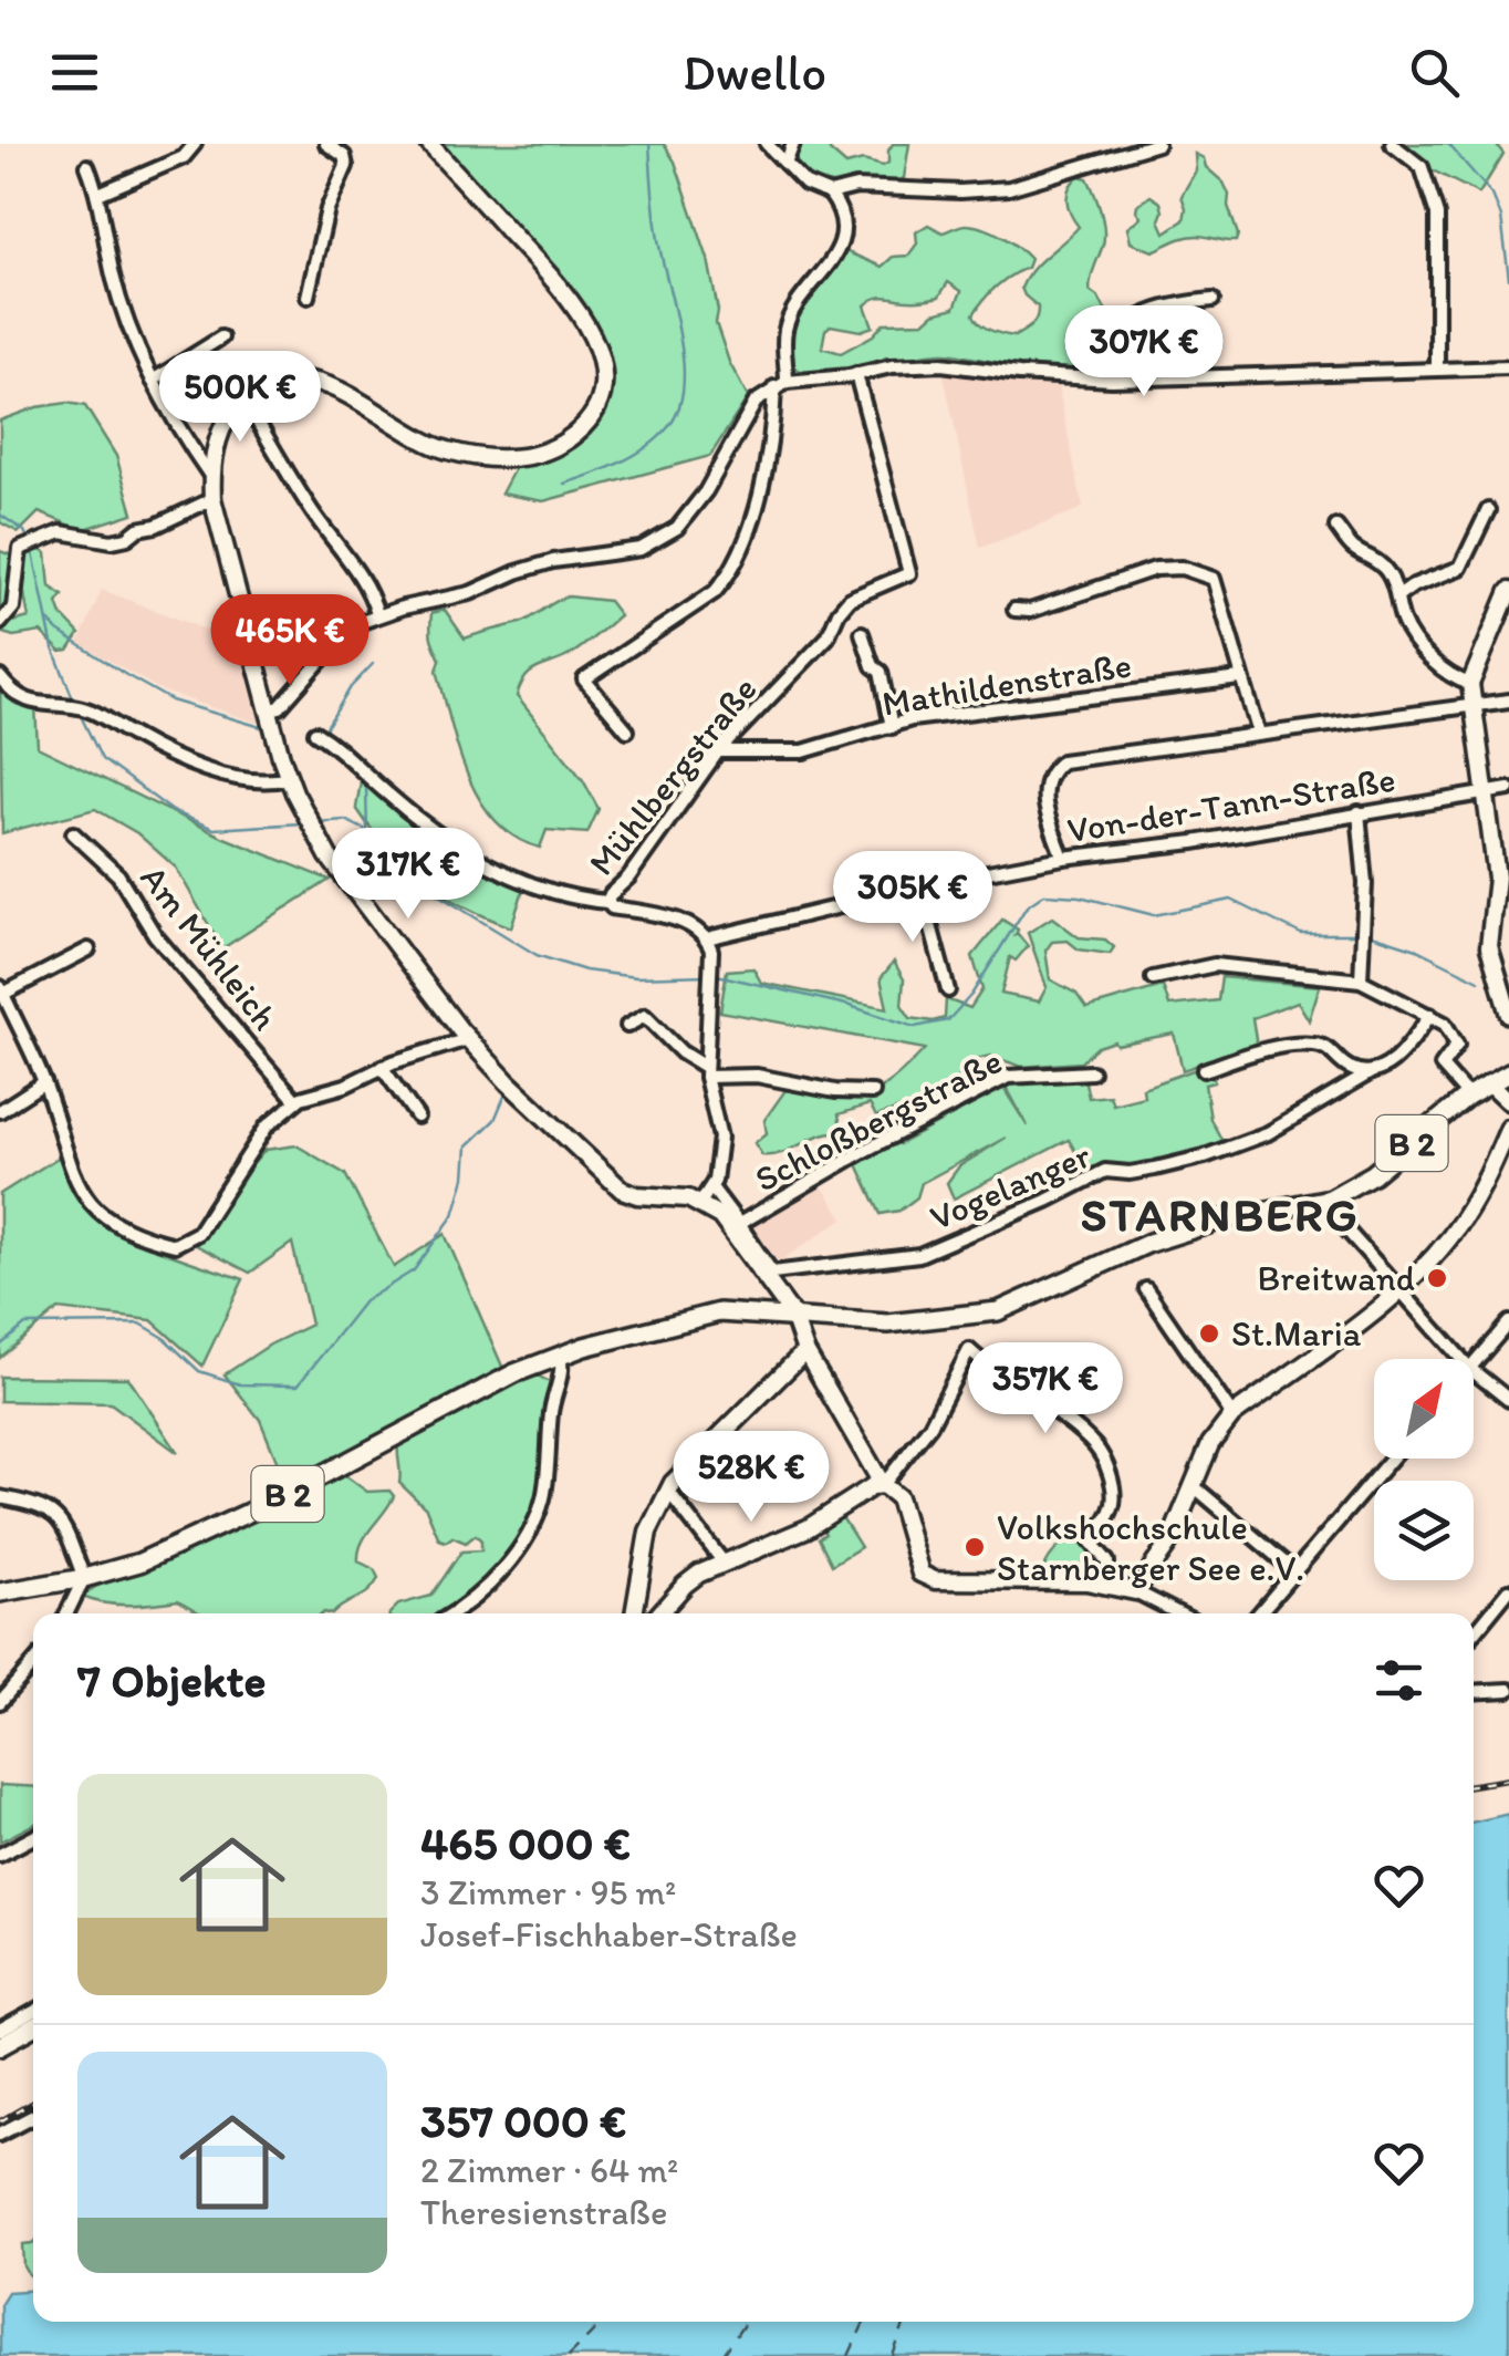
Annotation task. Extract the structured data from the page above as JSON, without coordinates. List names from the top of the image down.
{
  "streets": {
    "main road": ["B 2"],
    "street": [
      "Mathildenstraße",
      "Mühlbergstraße",
      "Von-der-Tann-Straße",
      "Am Mühleich",
      "Schloßbergstraße",
      "Vogelanger"
    ]
  },
  "crossings": [
    ["Mathildenstraße", "Mühlbergstraße"],
    ["Mühlbergstraße", "Von-der-Tann-Straße"],
    ["Schloßbergstraße", "Vogelanger"]
  ],
  "districts": ["STARNBERG"],
  "places": ["Breitwand", "St.Maria", "Volkshochschule Starnberger See e.V."],
  "north": "top right",
  "page": {
    "header": "Dwello",
    "price": [
      "307K €",
      "500K €",
      "465K €",
      "317K €",
      "305K €",
      "357K €",
      "528K €"
    ],
    "heading": "7 Objekte",
    "list": [
      {
        "name": "465 000 €",
        "note": "3 Zimmer · 95 m² · Josef-Fischhaber-Straße"
      },
      {
        "name": "357 000 €",
        "note": "2 Zimmer · 64 m² · Theresienstraße"
      }
    ]
  }
}
